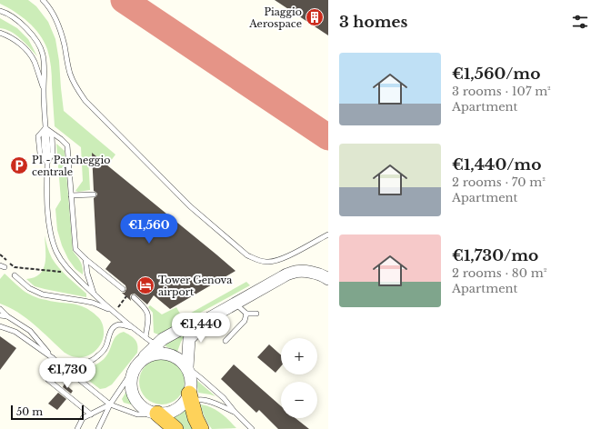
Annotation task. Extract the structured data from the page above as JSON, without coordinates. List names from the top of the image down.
{
  "places": {
    "building": ["Piaggio Aerospace"],
    "parking": ["P1 - Parcheggio centrale"],
    "hotel": ["Tower Genova airport"]
  },
  "scale_bar": "50 m",
  "page": {
    "heading": "3 homes",
    "list": [
      {
        "name": "€1,560/mo",
        "note": "3 rooms · 107 m² · Apartment"
      },
      {
        "name": "€1,440/mo",
        "note": "2 rooms · 70 m² · Apartment"
      },
      {
        "name": "€1,730/mo",
        "note": "2 rooms · 80 m² · Apartment"
      }
    ],
    "price": ["€1,560", "€1,440", "€1,730"],
    "map_buttons": ["+", "−"],
    "scale": "50 m"
  }
}
